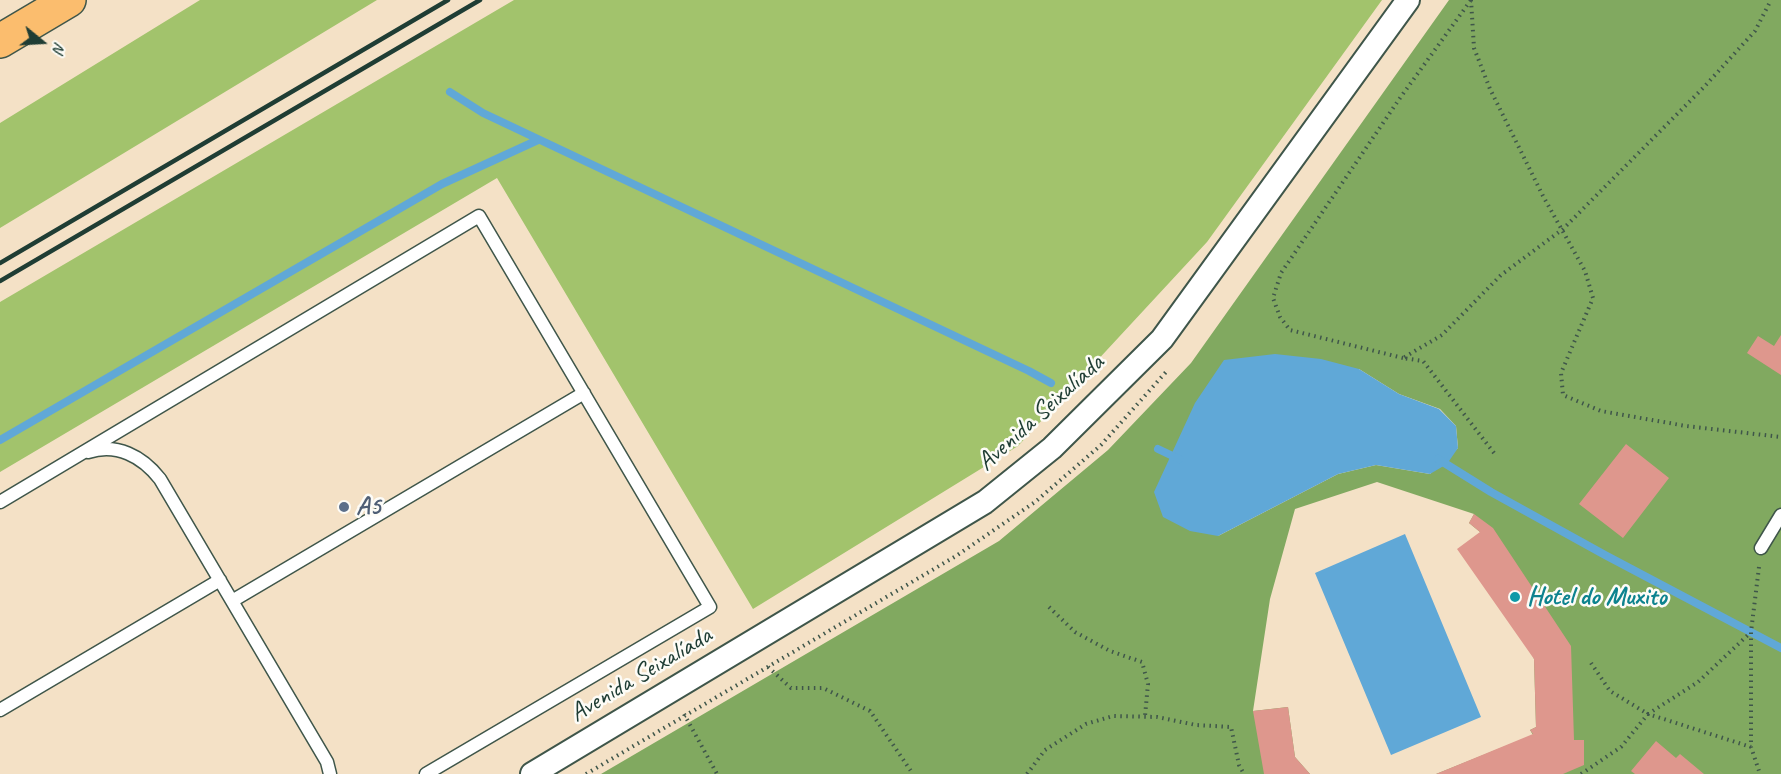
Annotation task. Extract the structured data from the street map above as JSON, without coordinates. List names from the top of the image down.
{
  "streets": {
    "street": ["Avenida Seixalíada"]
  },
  "places": ["A5", "Hotel do Muxito"],
  "north": "right"
}
